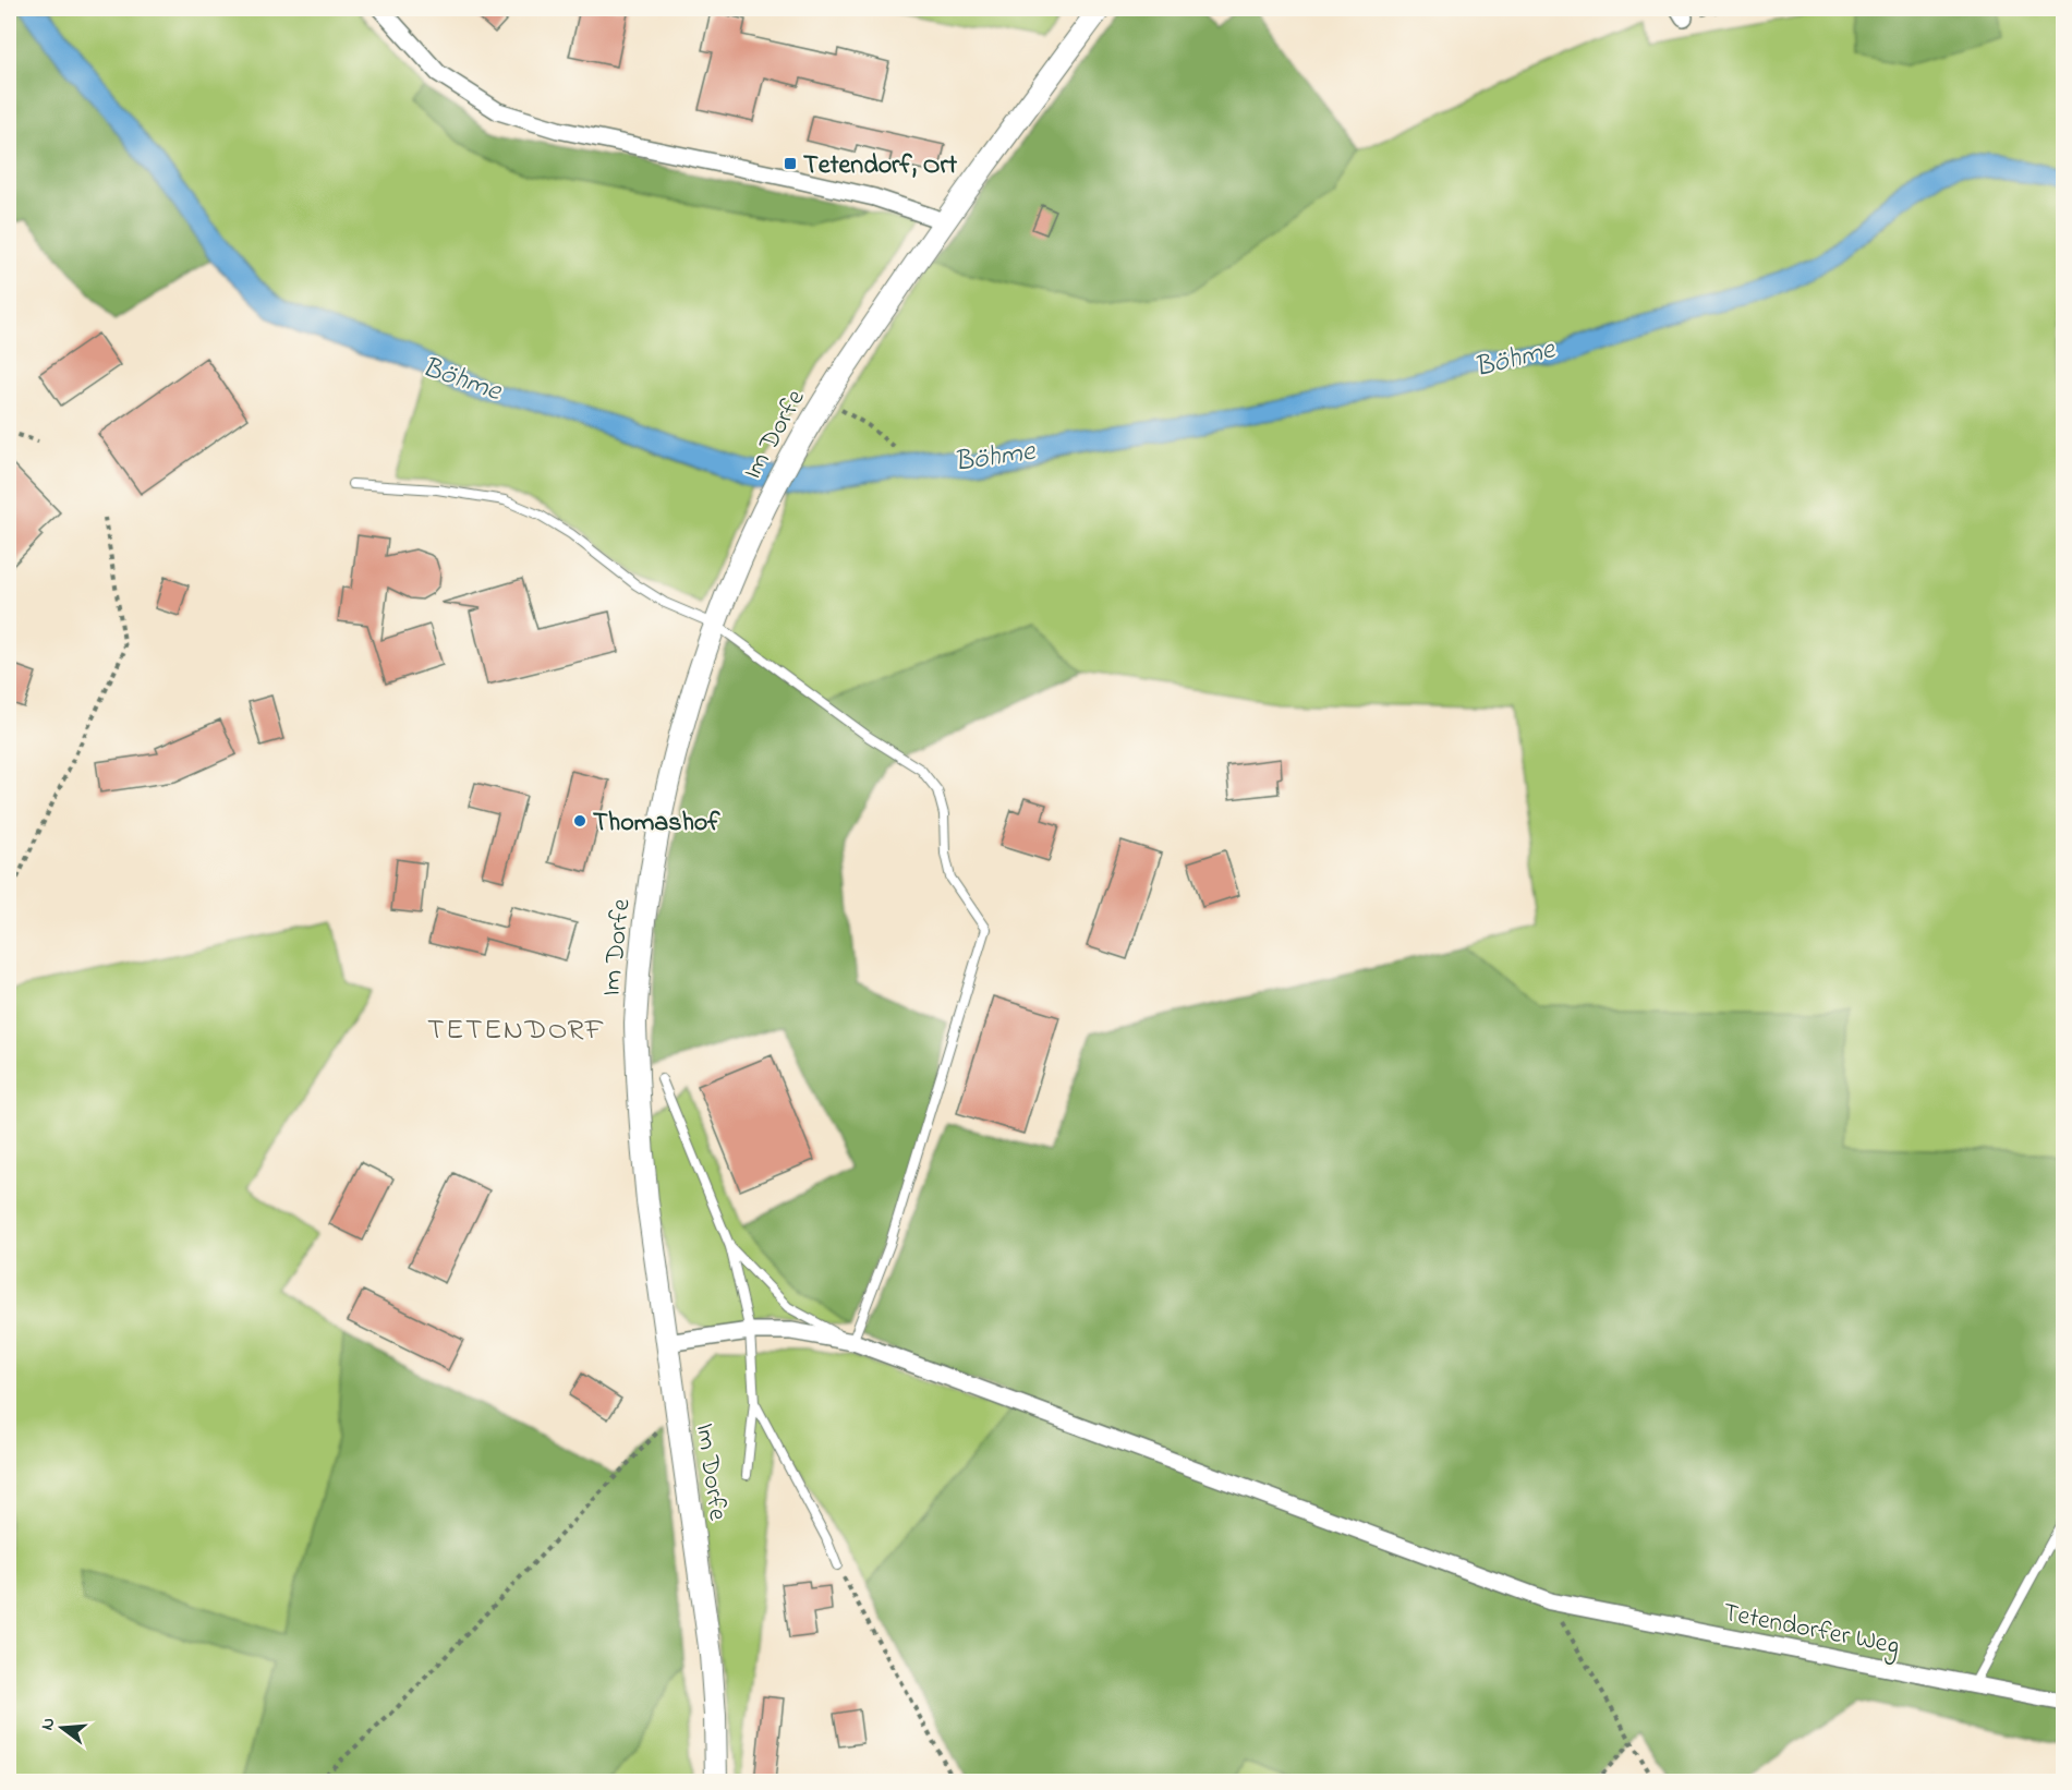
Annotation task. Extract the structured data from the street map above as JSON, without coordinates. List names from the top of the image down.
{
  "streets": {
    "street": ["Im Dorfe", "Tetendorfer Weg"]
  },
  "crossings": [
    ["Im Dorfe", "Tetendorfer Weg"]
  ],
  "districts": ["TETENDORF"],
  "water": ["Böhme"],
  "places": {
    "transit": ["Tetendorf, Ort"],
    "other": ["Thomashof"]
  },
  "north": "left"
}
